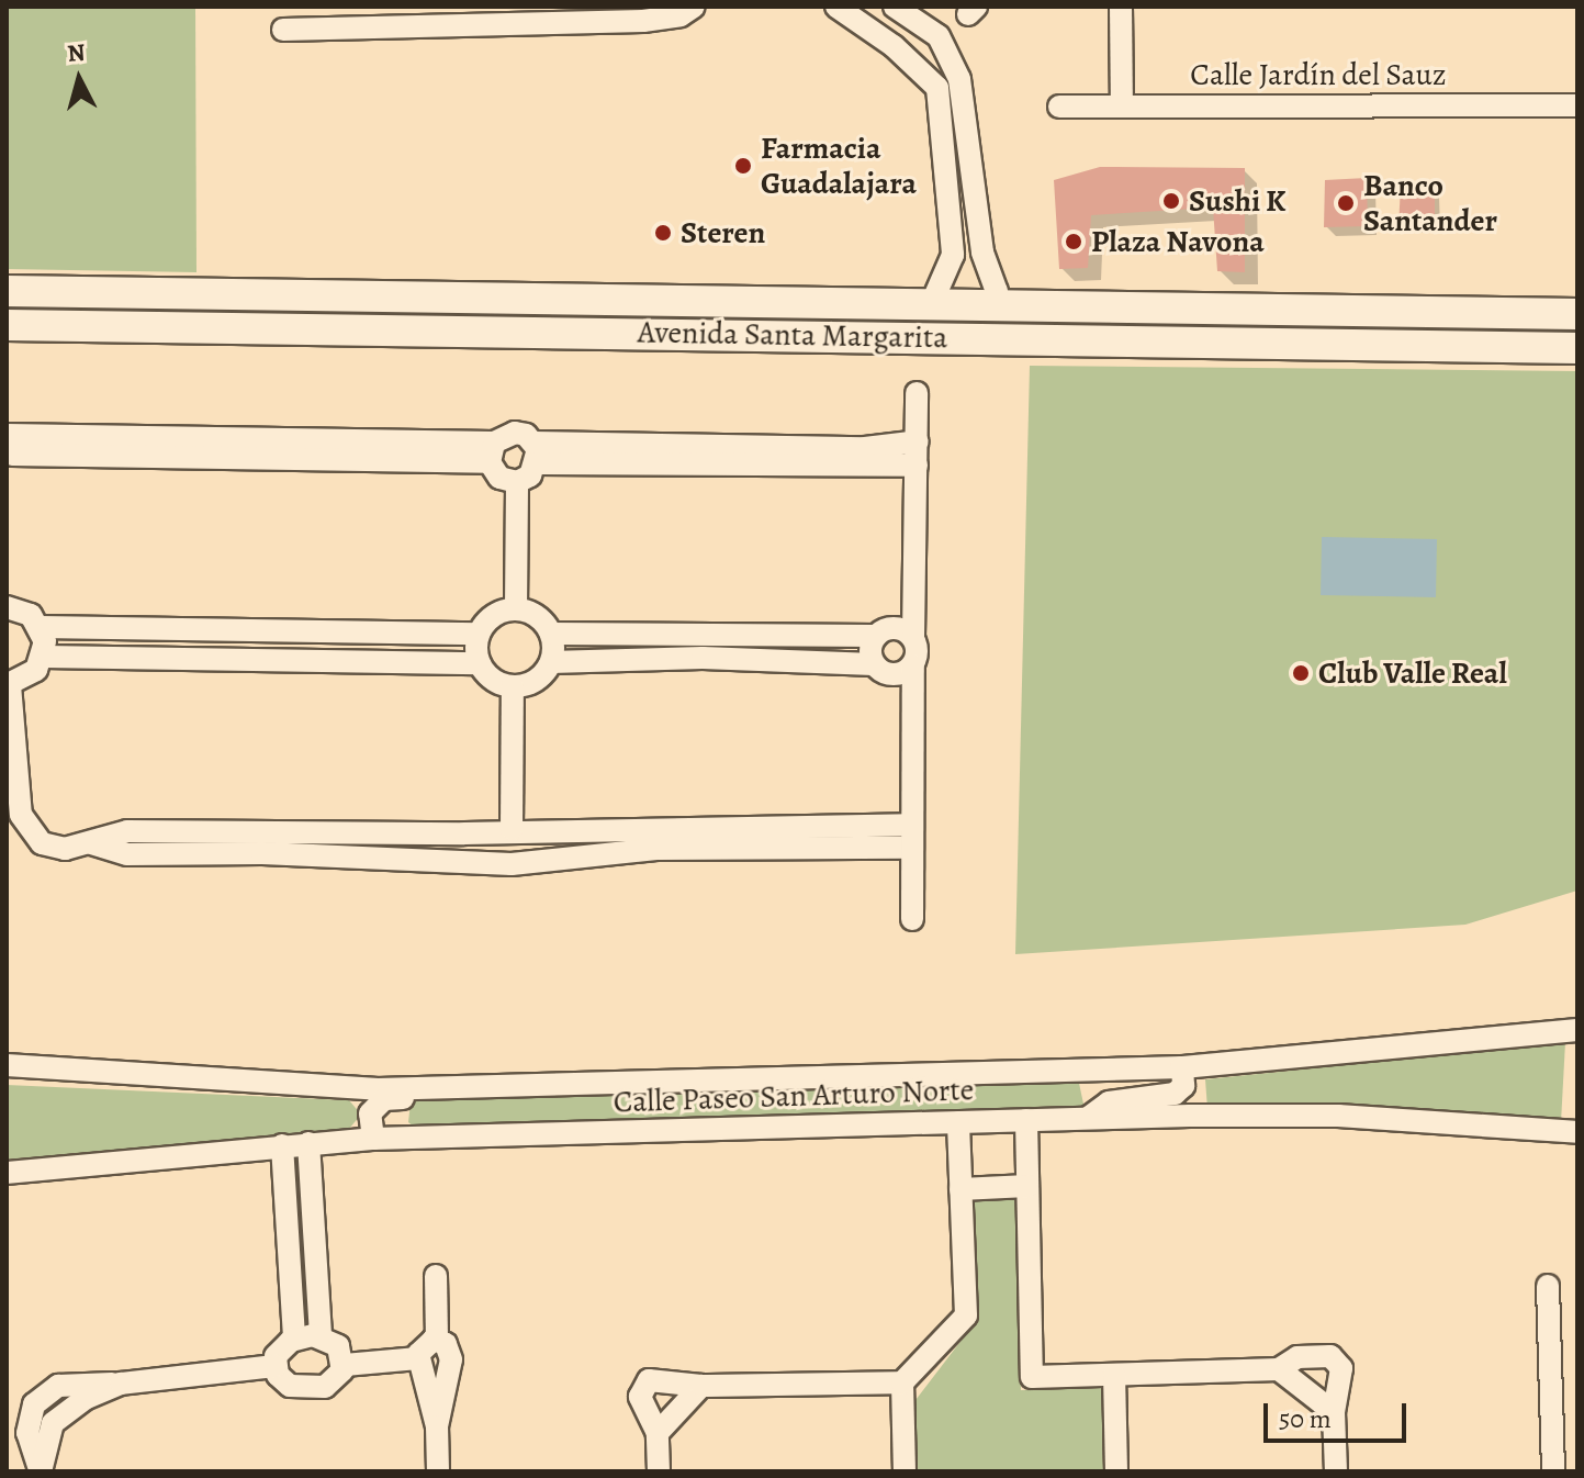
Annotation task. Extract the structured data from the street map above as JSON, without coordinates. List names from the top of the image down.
{
  "streets": {
    "main road": ["Avenida Santa Margarita"],
    "street": ["Calle Jardín del Sauz", "Calle Paseo San Arturo Norte"]
  },
  "places": [
    "Farmacia Guadalajara",
    "Sushi K",
    "Banco Santander",
    "Steren",
    "Plaza Navona",
    "Club Valle Real"
  ],
  "scale_bar": "50 m",
  "north": "top"
}
